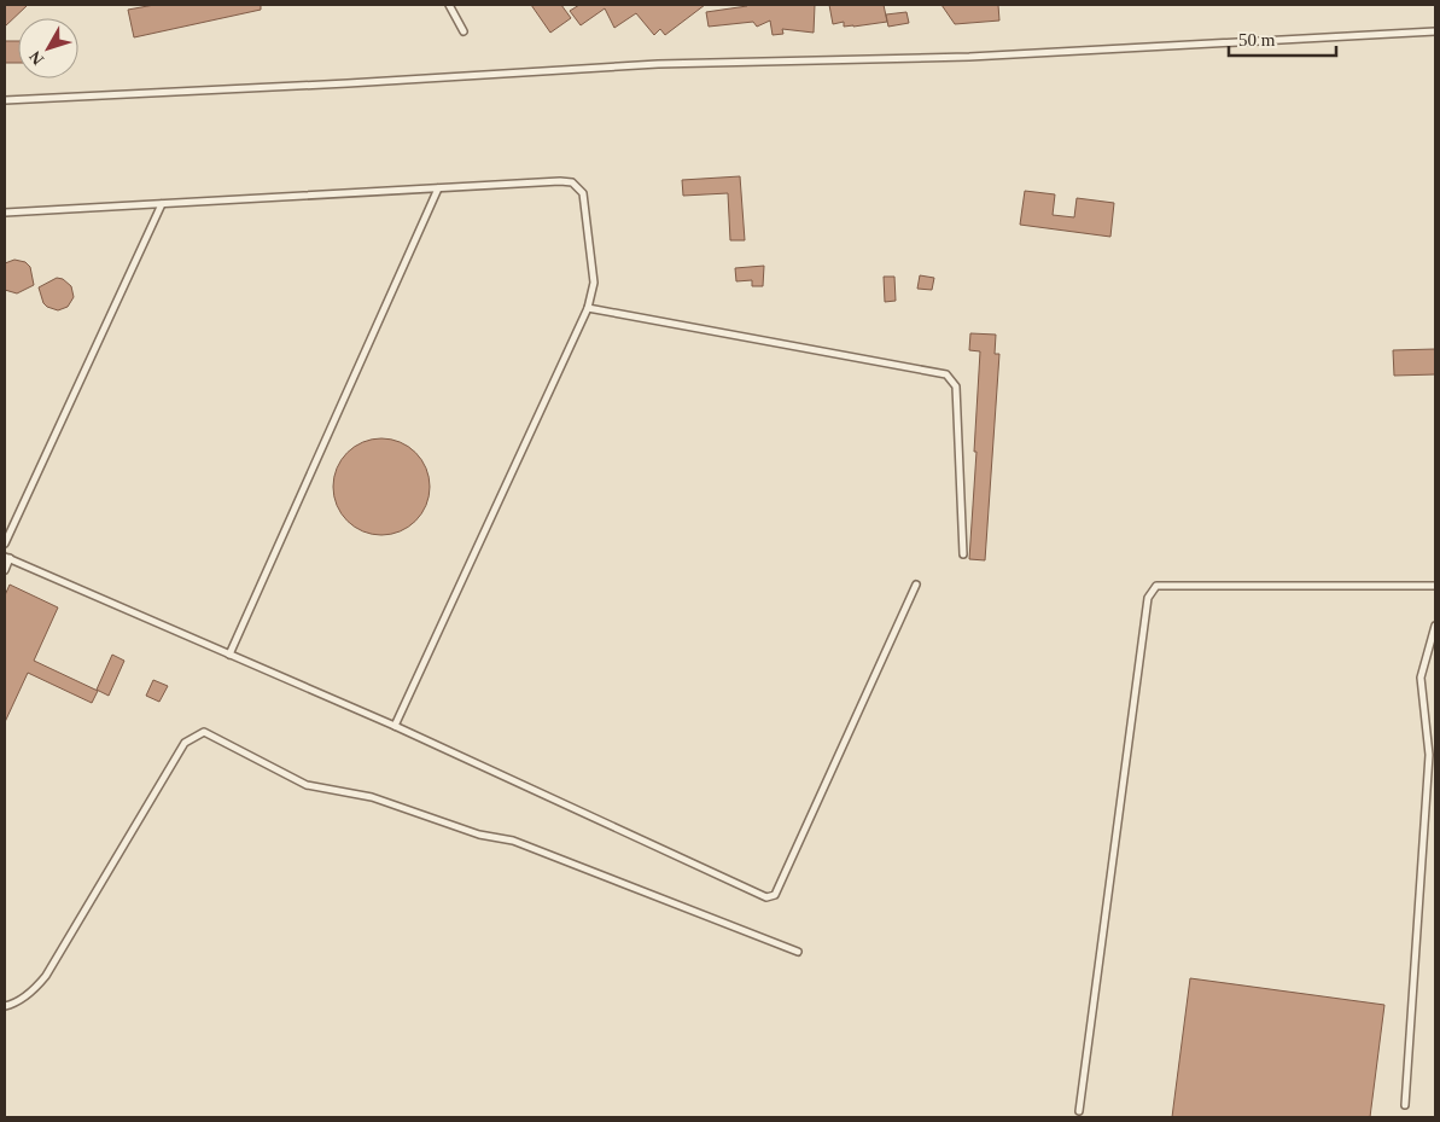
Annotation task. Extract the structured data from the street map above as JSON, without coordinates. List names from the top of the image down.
{
  "scale_bar": "50 m",
  "north": "bottom left"
}
